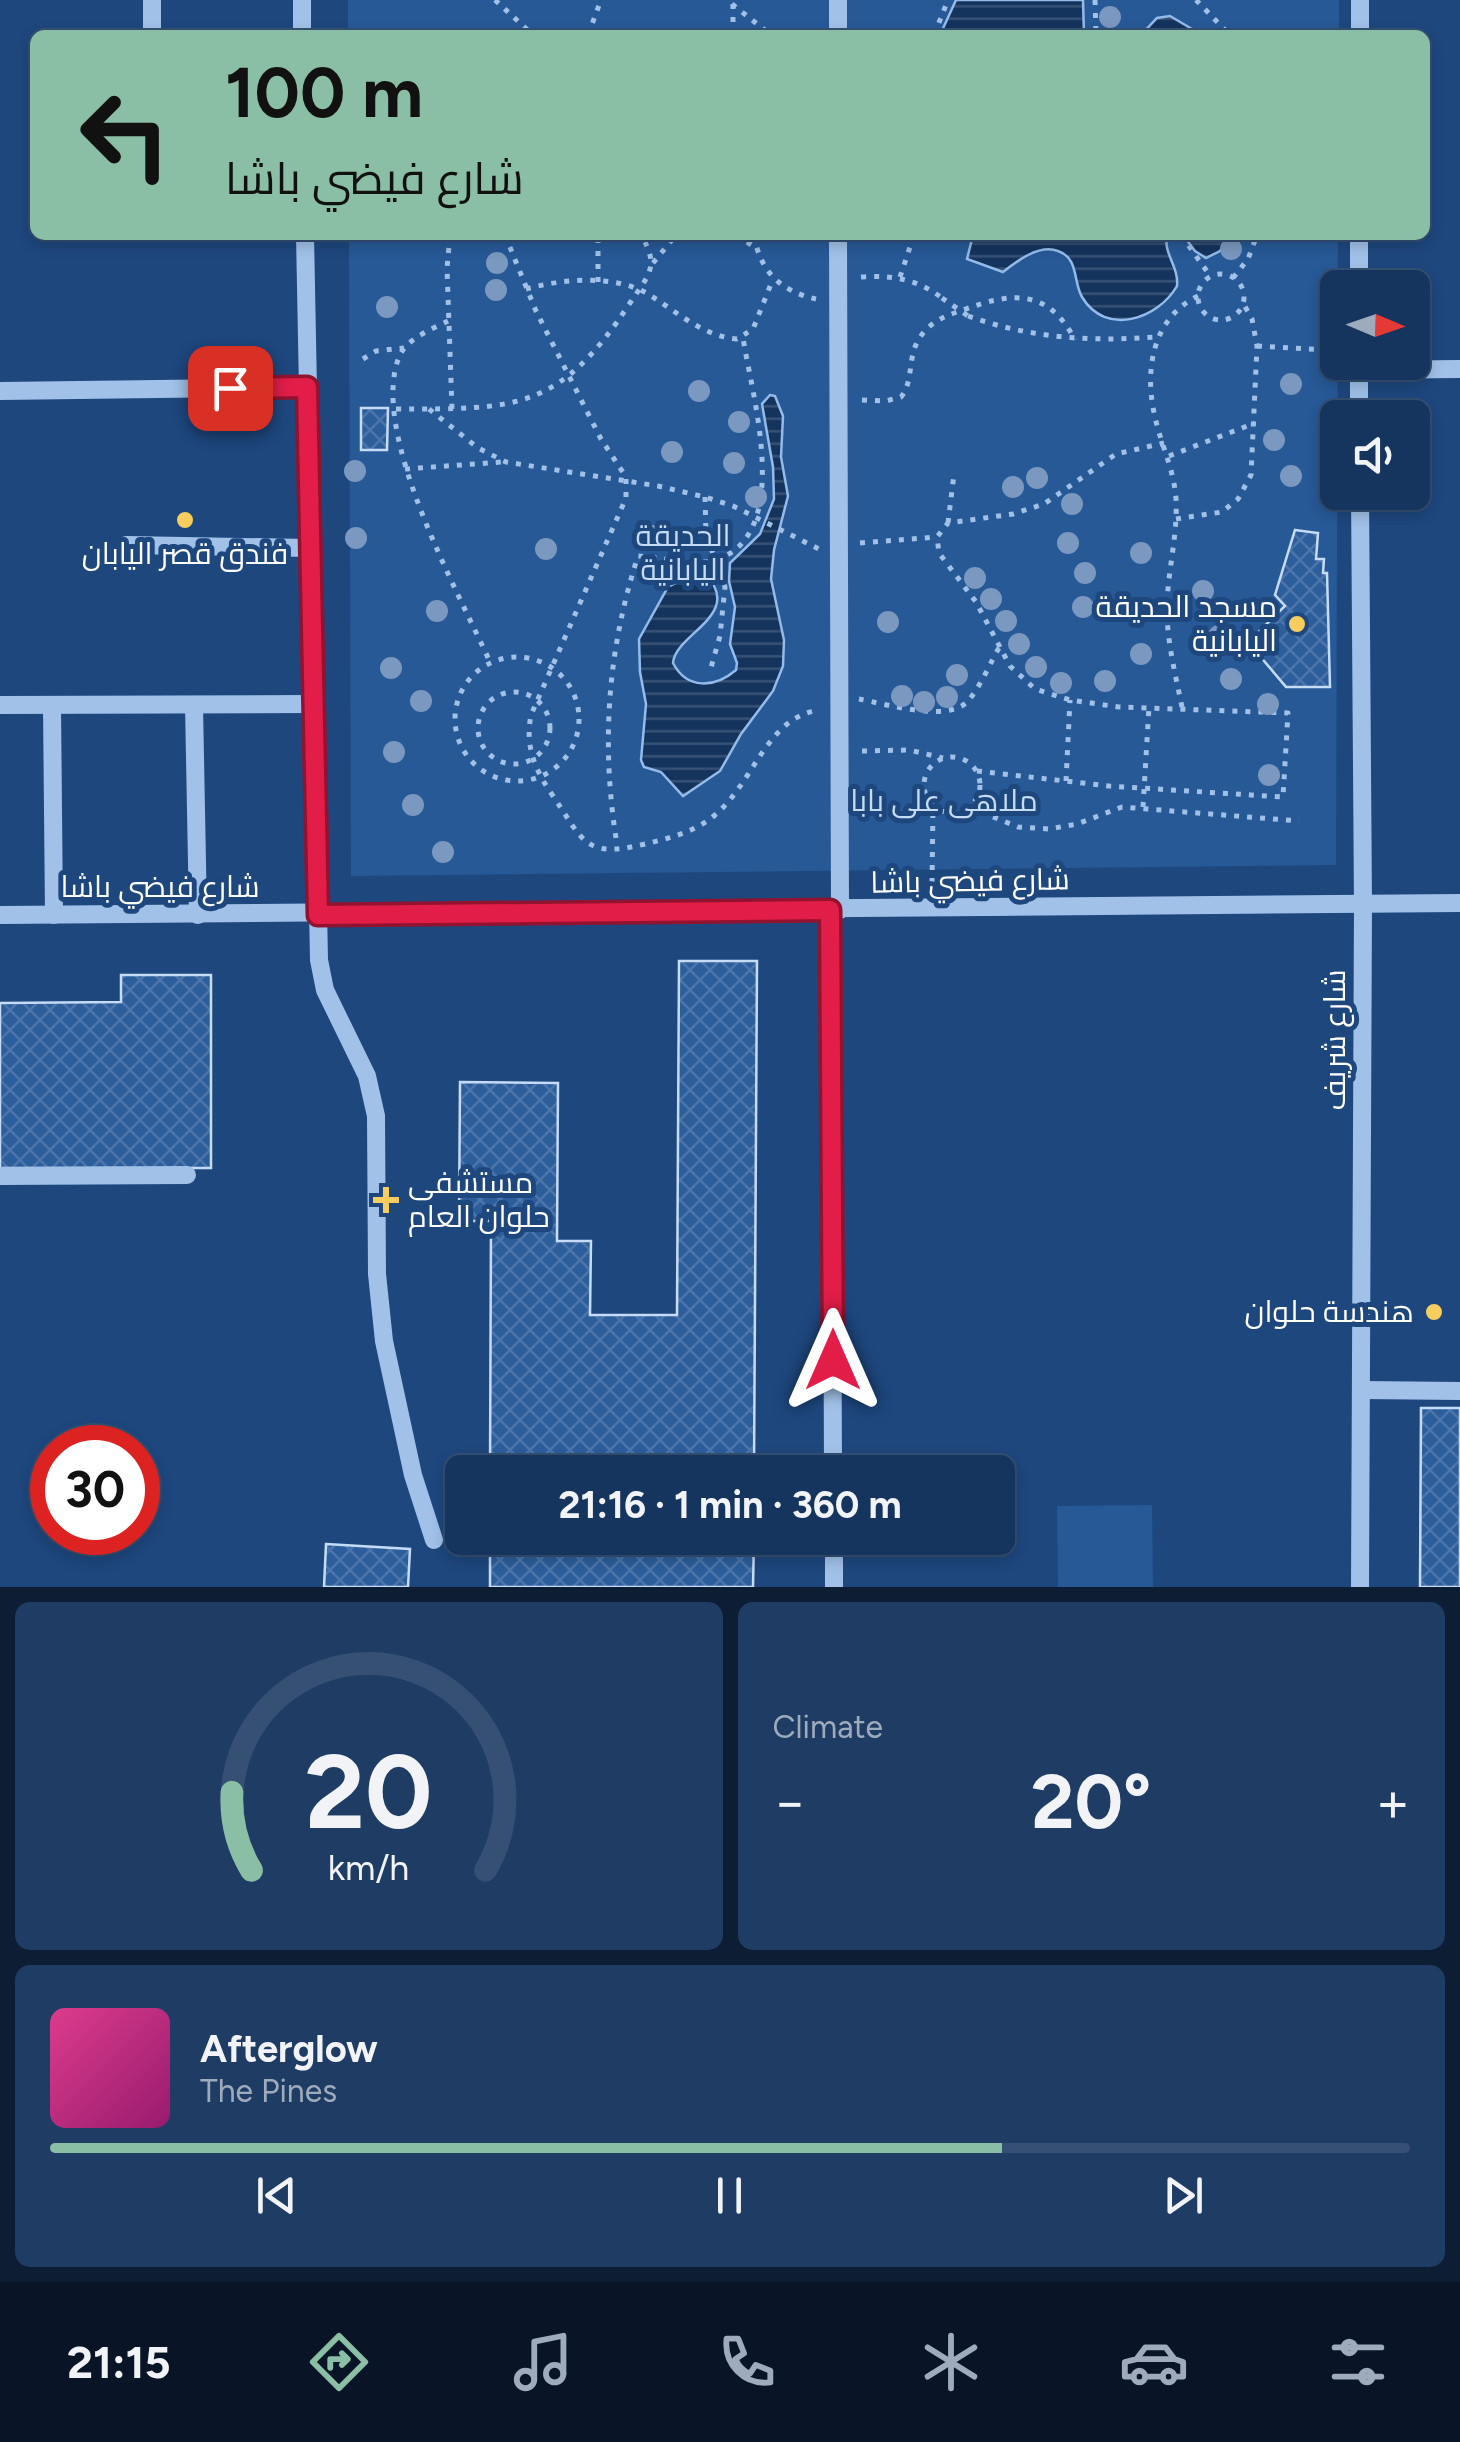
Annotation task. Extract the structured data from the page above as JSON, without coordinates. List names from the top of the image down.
{
  "streets": {
    "street": ["شارع فيضي باشا", "شارع شريف"]
  },
  "crossings": [
    ["شارع فيضي باشا", "شارع شريف"]
  ],
  "parks": ["الحديقة اليابانية", "ملاهى على بابا"],
  "places": {
    "other": ["فندق قصر اليابان", "مسجد الحديقة اليابانية", "هندسة حلوان"],
    "health": ["مستشفى حلوان العام"]
  },
  "north": "right",
  "page": {
    "turn": ["100 m", "شارع فيضي باشا"],
    "limit": "30",
    "trip": "21:16 · 1 min · 360 m",
    "tile": "Climate",
    "heat": ["−", "20°", "+"],
    "song": ["Afterglow", "The Pines"],
    "tabs": "21:15",
    "gauge": ["20", "km/h"]
  }
}
